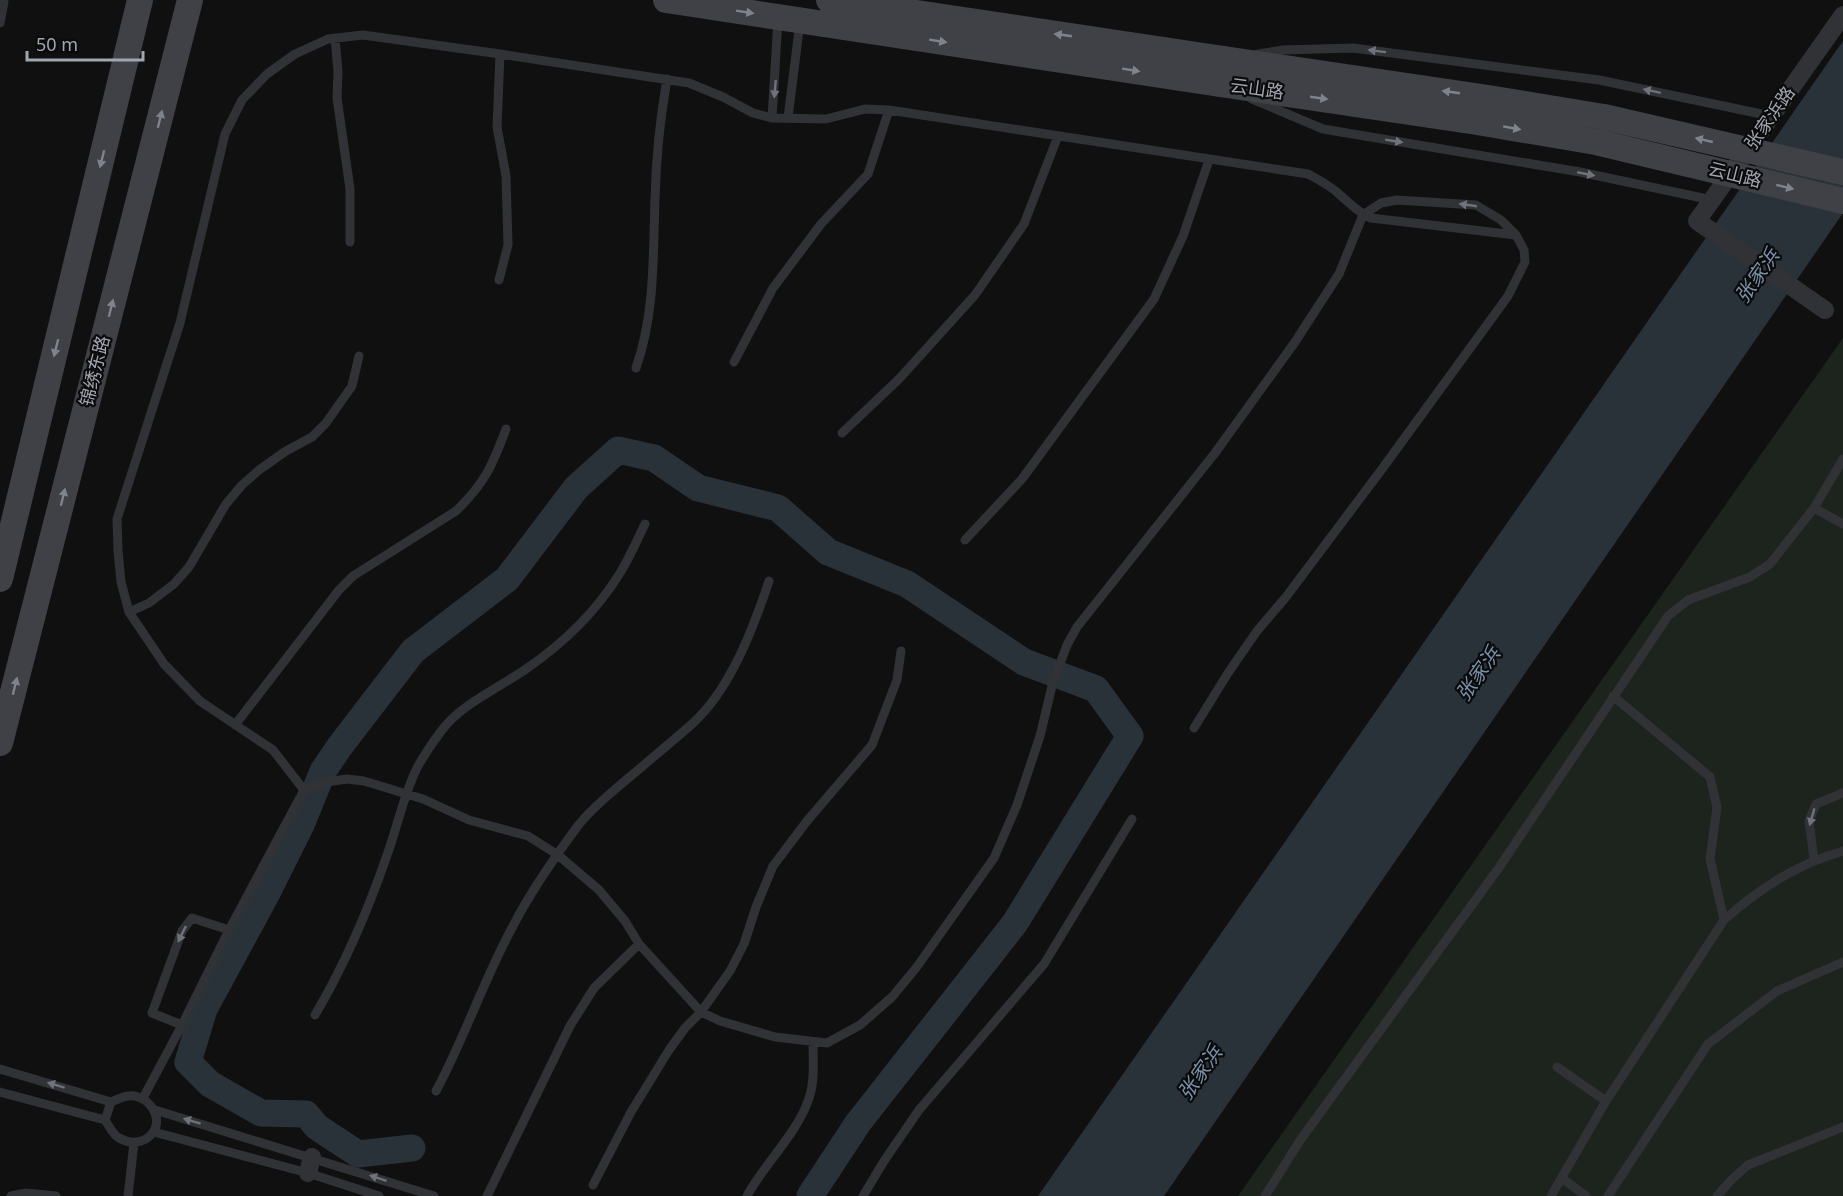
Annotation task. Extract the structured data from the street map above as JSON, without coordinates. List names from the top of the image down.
{
  "streets": {
    "main road": ["云山路", "锦绣东路"],
    "street": ["张家浜路"]
  },
  "water": ["张家浜"],
  "scale_bar": "50 m"
}
